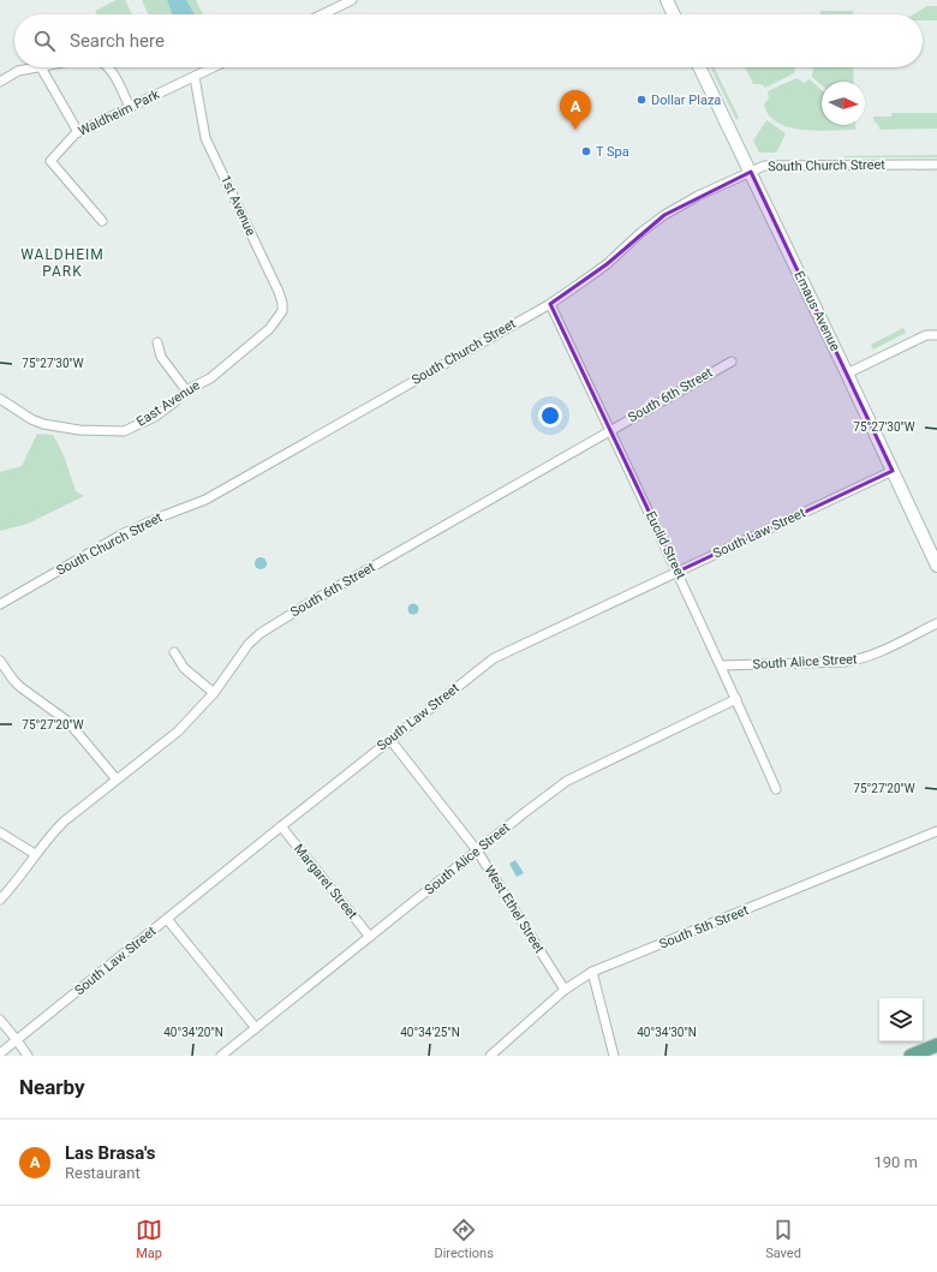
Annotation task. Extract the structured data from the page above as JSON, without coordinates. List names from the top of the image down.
{
  "streets": {
    "main road": ["Emaus Avenue"],
    "street": [
      "Waldheim Park",
      "South Church Street",
      "1st Avenue",
      "South 6th Street",
      "East Avenue",
      "South Law Street",
      "Euclid Street",
      "South Alice Street",
      "Margaret Street",
      "West Ethel Street",
      "South 5th Street"
    ]
  },
  "crossings": [
    ["Waldheim Park", "1st Avenue"],
    ["South Church Street", "Emaus Avenue"],
    ["South Church Street", "Euclid Street"],
    ["1st Avenue", "East Avenue"],
    ["Emaus Avenue", "South Law Street"],
    ["South 6th Street", "Euclid Street"],
    ["South Law Street", "Euclid Street"],
    ["South Law Street", "Margaret Street"],
    ["South Law Street", "West Ethel Street"],
    ["Euclid Street", "South Alice Street"],
    ["South Alice Street", "Margaret Street"],
    ["South Alice Street", "West Ethel Street"],
    ["West Ethel Street", "South 5th Street"]
  ],
  "districts": ["WALDHEIM PARK"],
  "places": ["Dollar Plaza", "T Spa"],
  "north": "right",
  "page": {
    "search": "Search here",
    "pins": "A",
    "heading": "Nearby",
    "list": [
      {
        "mark": "A",
        "name": "Las Brasa's",
        "note": "Restaurant",
        "value": "190 m"
      }
    ],
    "nav": ["Map", "Directions", "Saved"]
  },
  "coordinates": [
    "75°27'30\"W",
    "75°27'20\"W",
    "40°34'20\"N",
    "40°34'25\"N",
    "40°34'30\"N"
  ]
}
